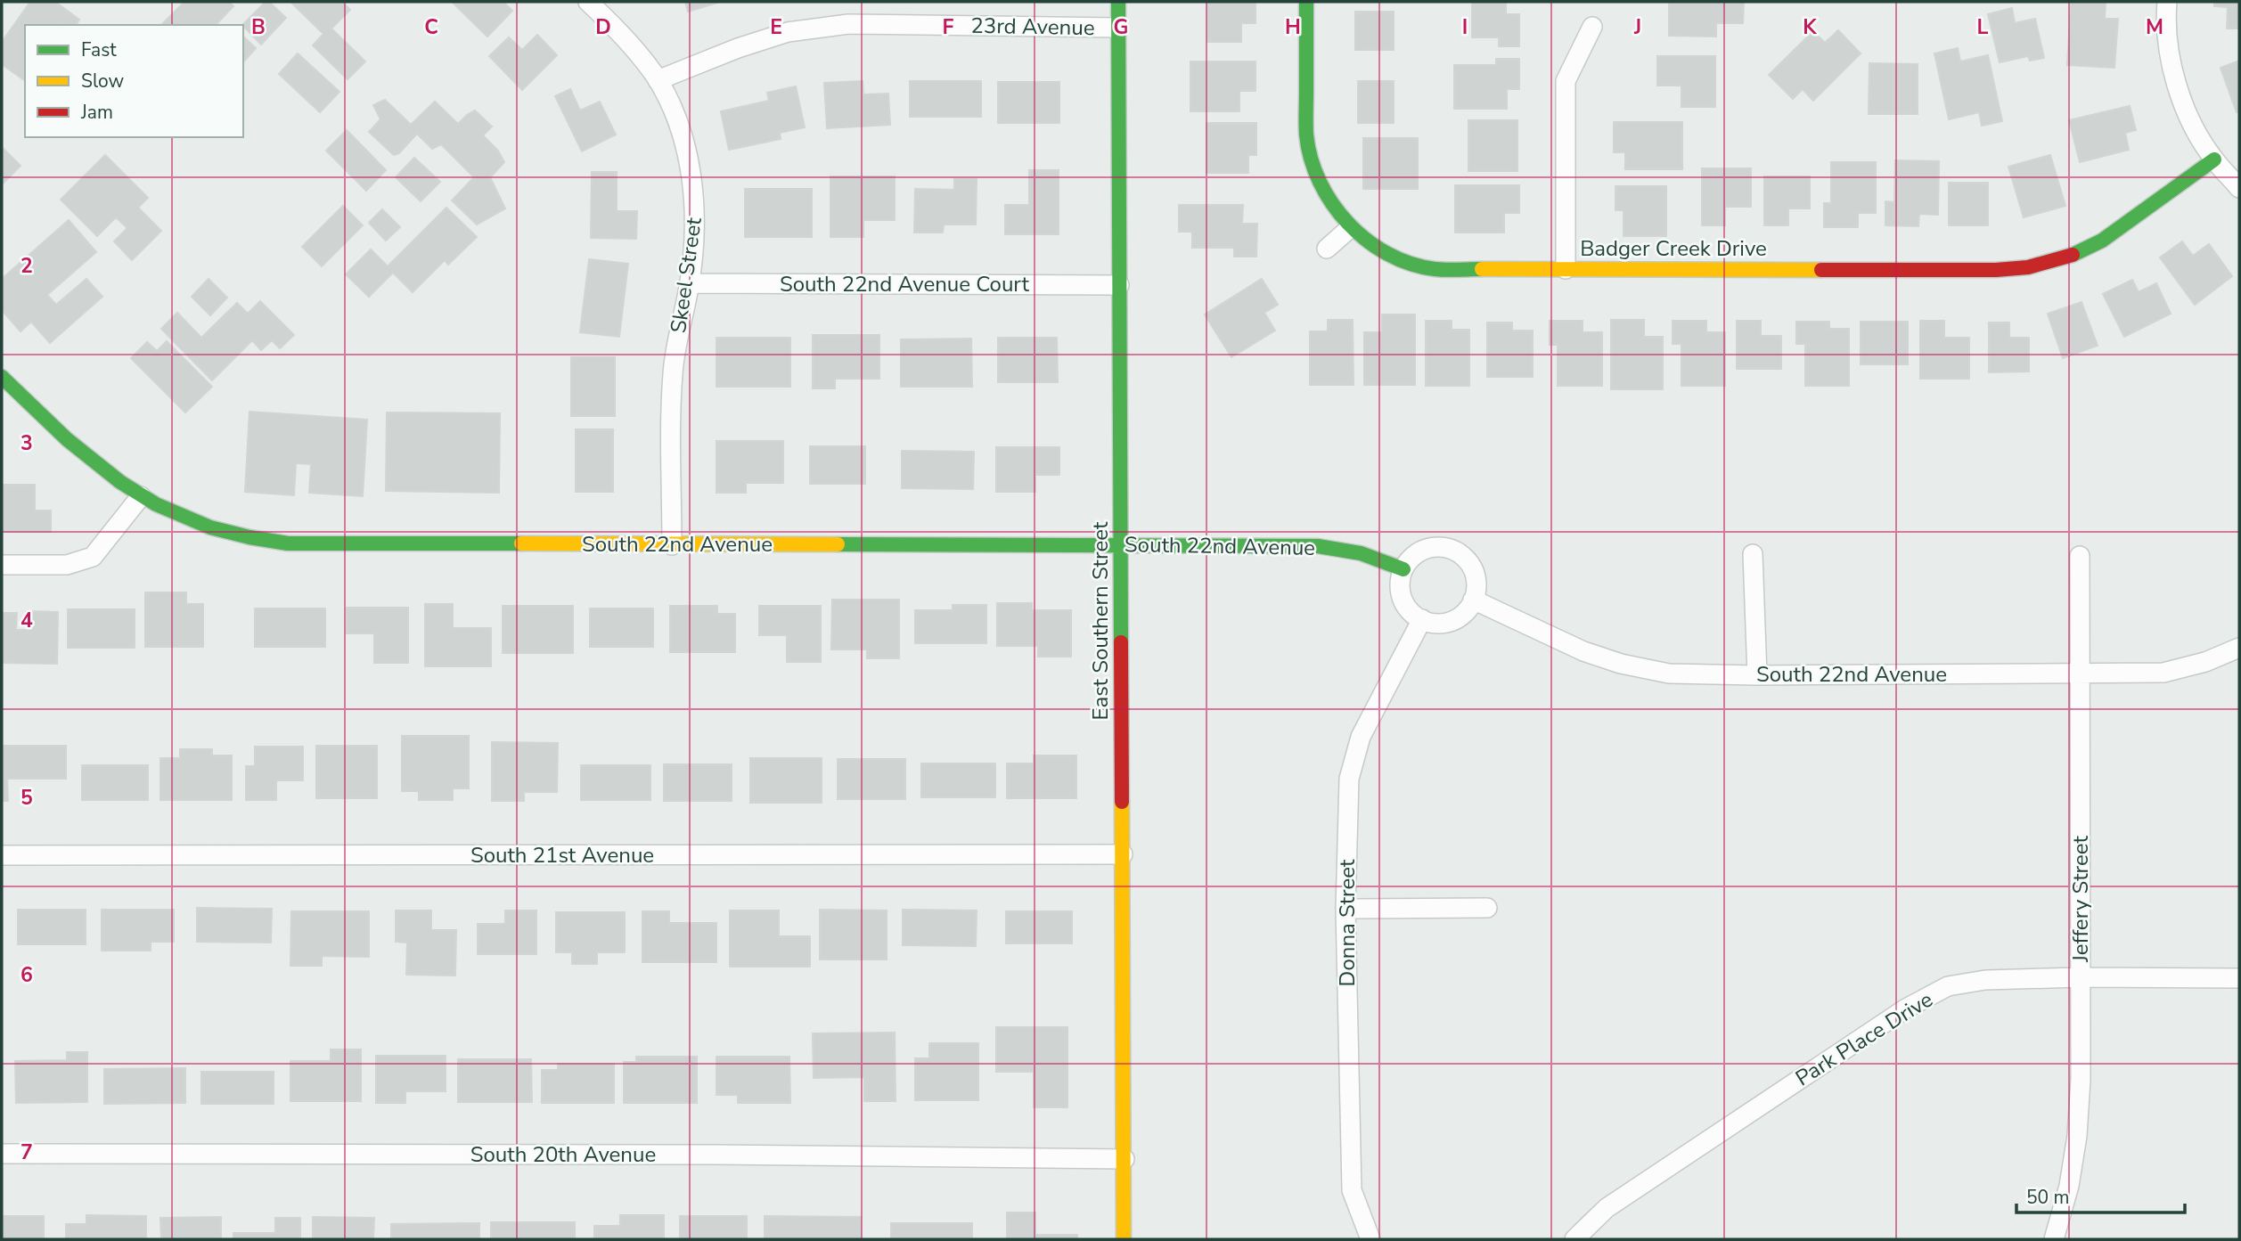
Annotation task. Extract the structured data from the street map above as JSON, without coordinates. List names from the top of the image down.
{
  "streets": {
    "street": [
      "23rd Avenue",
      "Badger Creek Drive",
      "Skeel Street",
      "South 22nd Avenue Court",
      "South 22nd Avenue",
      "East Southern Street",
      "South 21st Avenue",
      "Jeffery Street",
      "Donna Street",
      "Park Place Drive",
      "South 20th Avenue"
    ]
  },
  "crossings": [
    ["23rd Avenue", "Skeel Street"],
    ["23rd Avenue", "East Southern Street"],
    ["Skeel Street", "South 22nd Avenue Court"],
    ["Skeel Street", "South 22nd Avenue"],
    ["South 22nd Avenue Court", "East Southern Street"],
    ["South 22nd Avenue", "East Southern Street"],
    ["South 22nd Avenue", "Jeffery Street"],
    ["South 22nd Avenue", "Donna Street"],
    ["East Southern Street", "South 21st Avenue"],
    ["East Southern Street", "South 20th Avenue"],
    ["Jeffery Street", "Park Place Drive"]
  ],
  "legend": ["Fast", "Slow", "Jam"],
  "scale_bar": "50 m",
  "grid": {
    "columns": [
      "B",
      "C",
      "D",
      "E",
      "F",
      "G",
      "H",
      "I",
      "J",
      "K",
      "L",
      "M"
    ],
    "rows": [
      "2",
      "3",
      "4",
      "5",
      "6",
      "7"
    ]
  }
}
